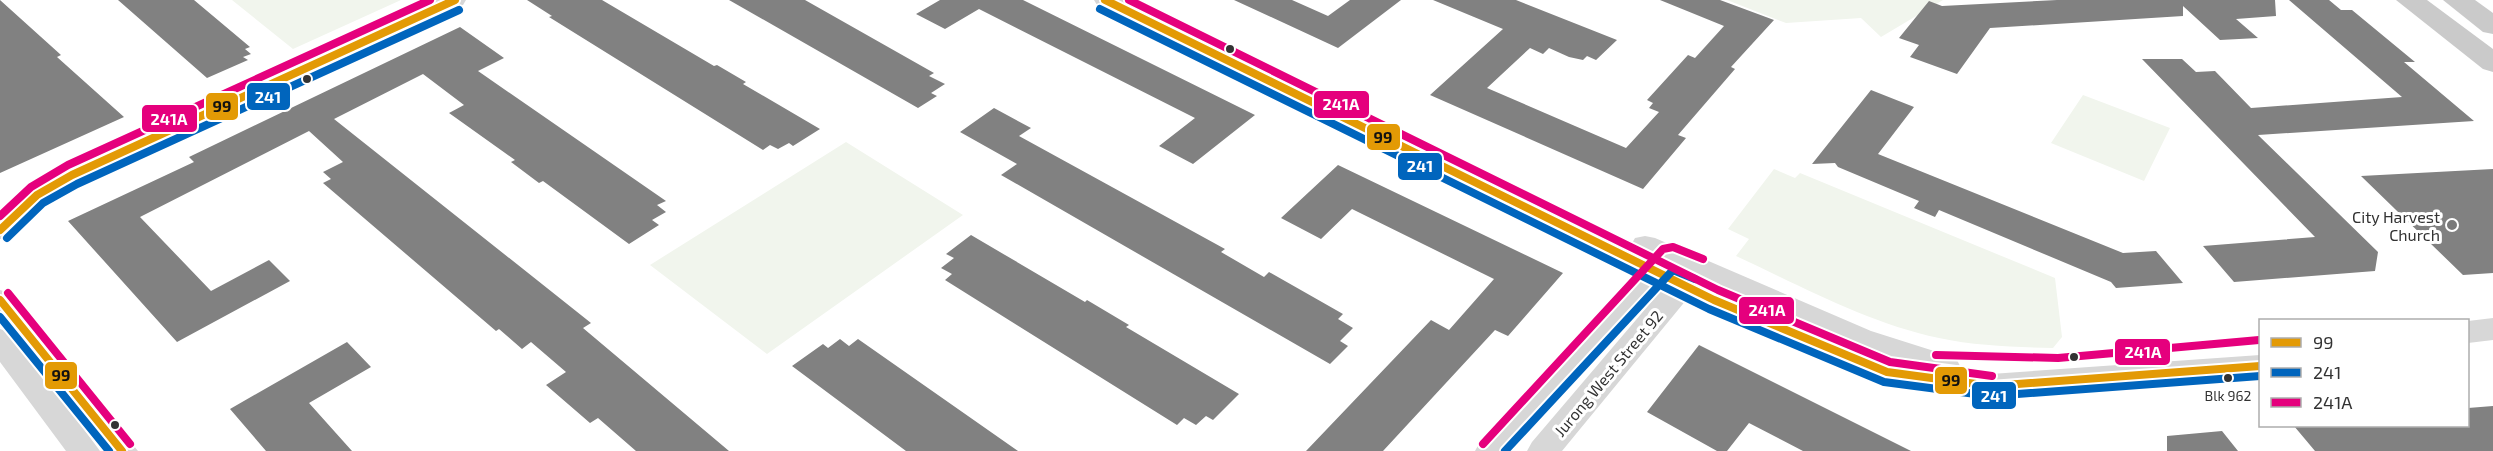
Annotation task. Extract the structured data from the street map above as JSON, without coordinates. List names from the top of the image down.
{
  "streets": {
    "street": ["Jurong West Street 92"]
  },
  "places": ["City Harvest Church", "Blk 962"],
  "lines": ["transit line 99", "transit line 241A", "transit line 241"],
  "legend": ["99", "241", "241A"]
}
